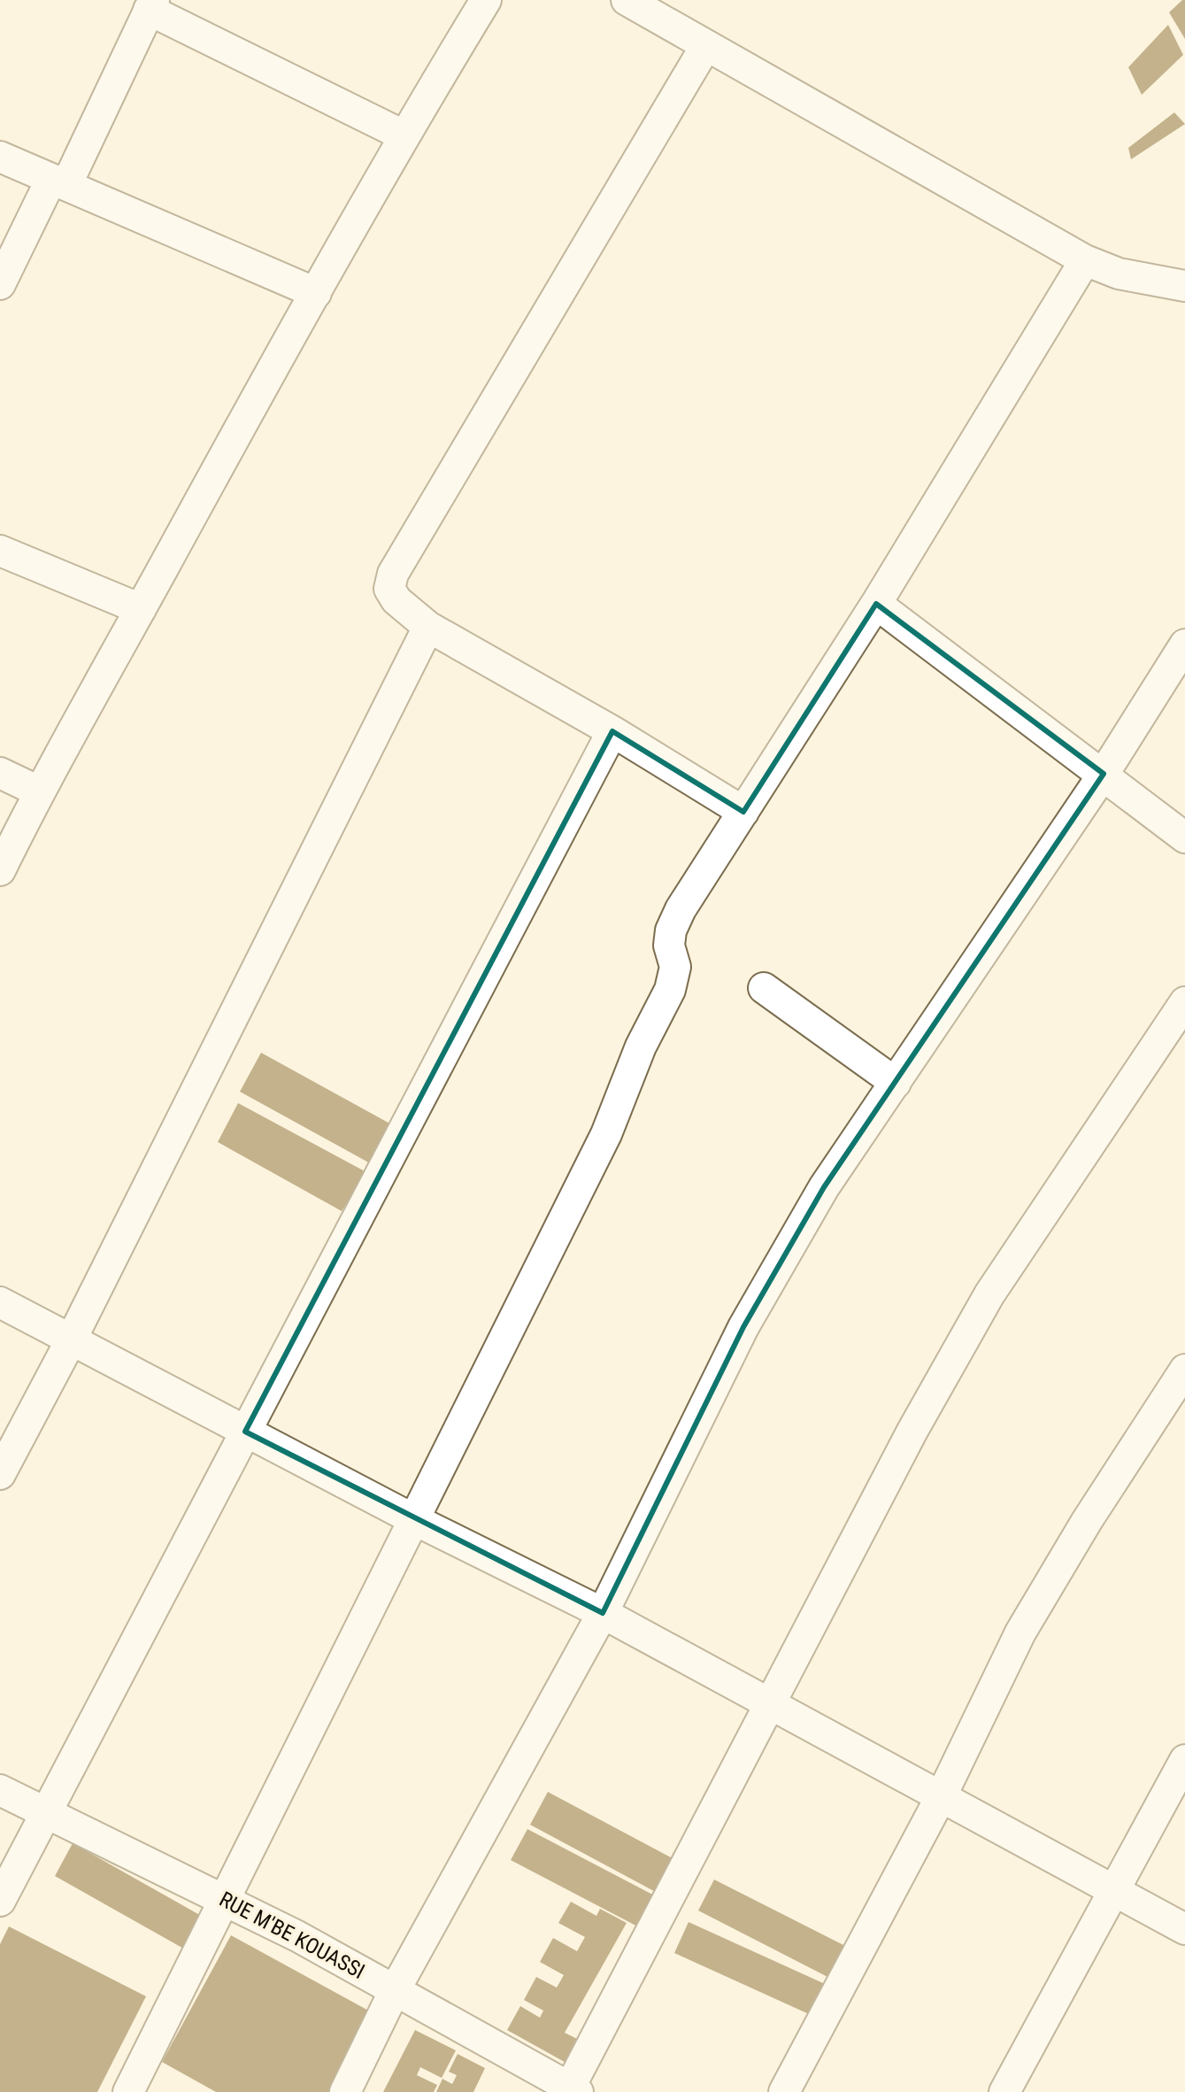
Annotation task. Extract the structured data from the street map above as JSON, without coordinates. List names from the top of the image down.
{
  "streets": {
    "street": ["RUE M'BE KOUASSI"]
  }
}
